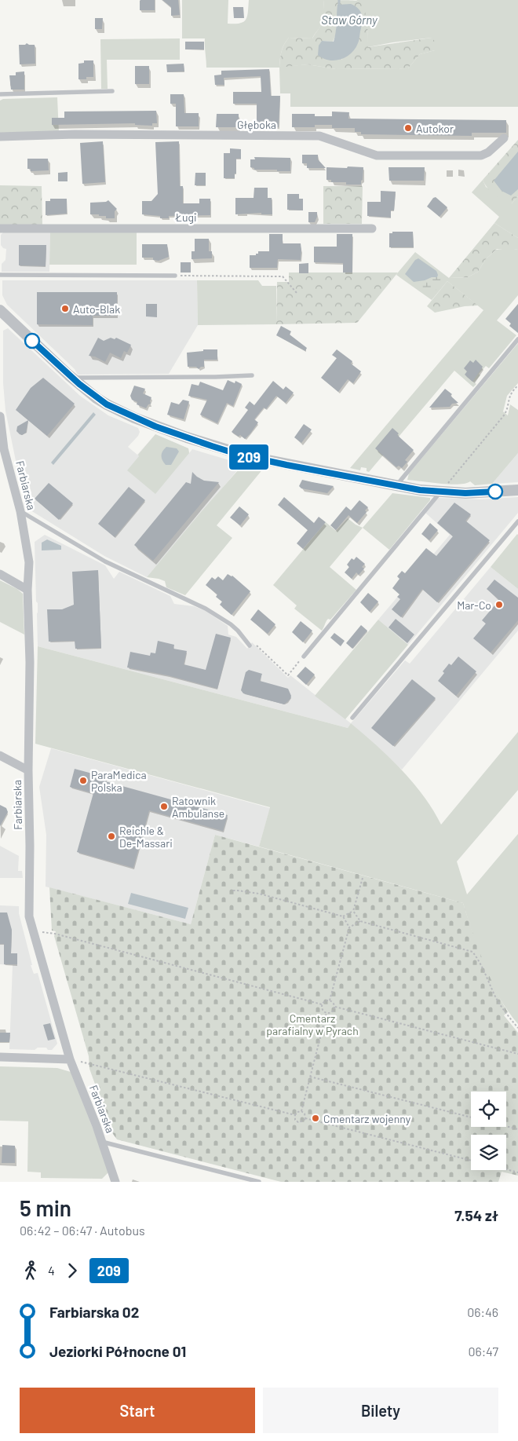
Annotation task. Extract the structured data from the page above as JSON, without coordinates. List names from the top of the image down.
{
  "streets": {
    "street": ["Głęboka", "Ługi", "Farbiarska"]
  },
  "water": ["Staw Górny"],
  "parks": ["Cmentarz parafialny w Pyrach"],
  "places": [
    "Autokor",
    "Auto-Blak",
    "Mar-Co",
    "ParaMedica Polska",
    "Ratownik Ambulanse",
    "Reichle & De-Massari",
    "Cmentarz wojenny"
  ],
  "lines": ["bus line 209"],
  "page": {
    "on_map": "209",
    "heading": ["5 min", "06:42 – 06:47 · Autobus", "7.54 zł"],
    "legs": ["4", "209"],
    "list": [
      {
        "name": "Farbiarska 02",
        "value": "06:46"
      },
      {
        "name": "Jeziorki Północne 01",
        "value": "06:47"
      }
    ],
    "buttons": ["Start", "Bilety"]
  }
}
